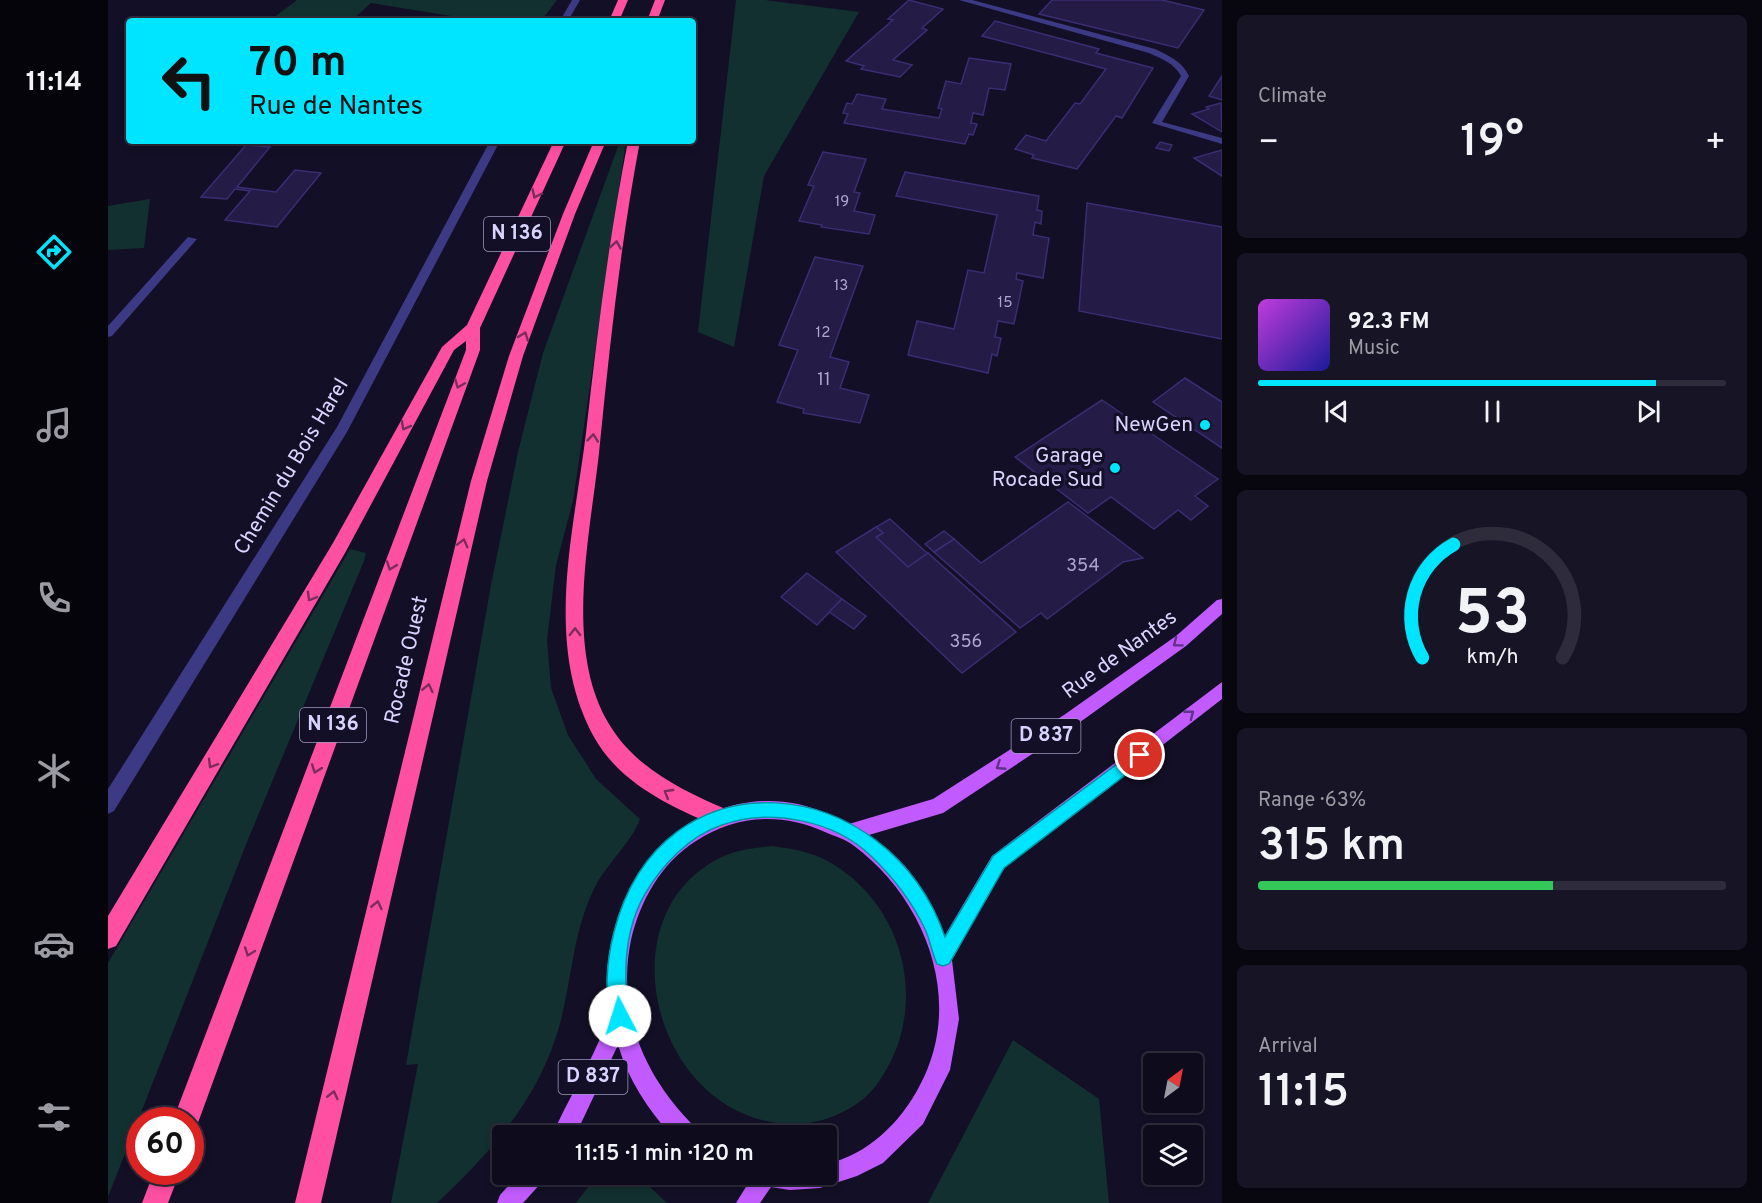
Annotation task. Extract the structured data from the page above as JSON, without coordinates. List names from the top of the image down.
{
  "streets": {
    "highway": ["N 136", "Rocade Ouest"],
    "main road": ["Rue de Nantes", "D 837"],
    "street": ["Chemin du Bois Harel"]
  },
  "places": ["NewGen", "Garage Rocade Sud"],
  "house_numbers": [
    "19",
    "13",
    "15",
    "12",
    "11",
    "354",
    "356"
  ],
  "north": "top right",
  "page": {
    "tabs": "11:14",
    "tile": [
      "Climate",
      ["Range · 63%", "315 km"],
      ["Arrival", "11:15"]
    ],
    "turn": ["70 m", "Rue de Nantes"],
    "heat": ["−", "19°", "+"],
    "song": ["92.3 FM", "Music"],
    "limit": "60",
    "trip": "11:15 · 1 min · 120 m",
    "gauge": ["53", "km/h"]
  }
}
